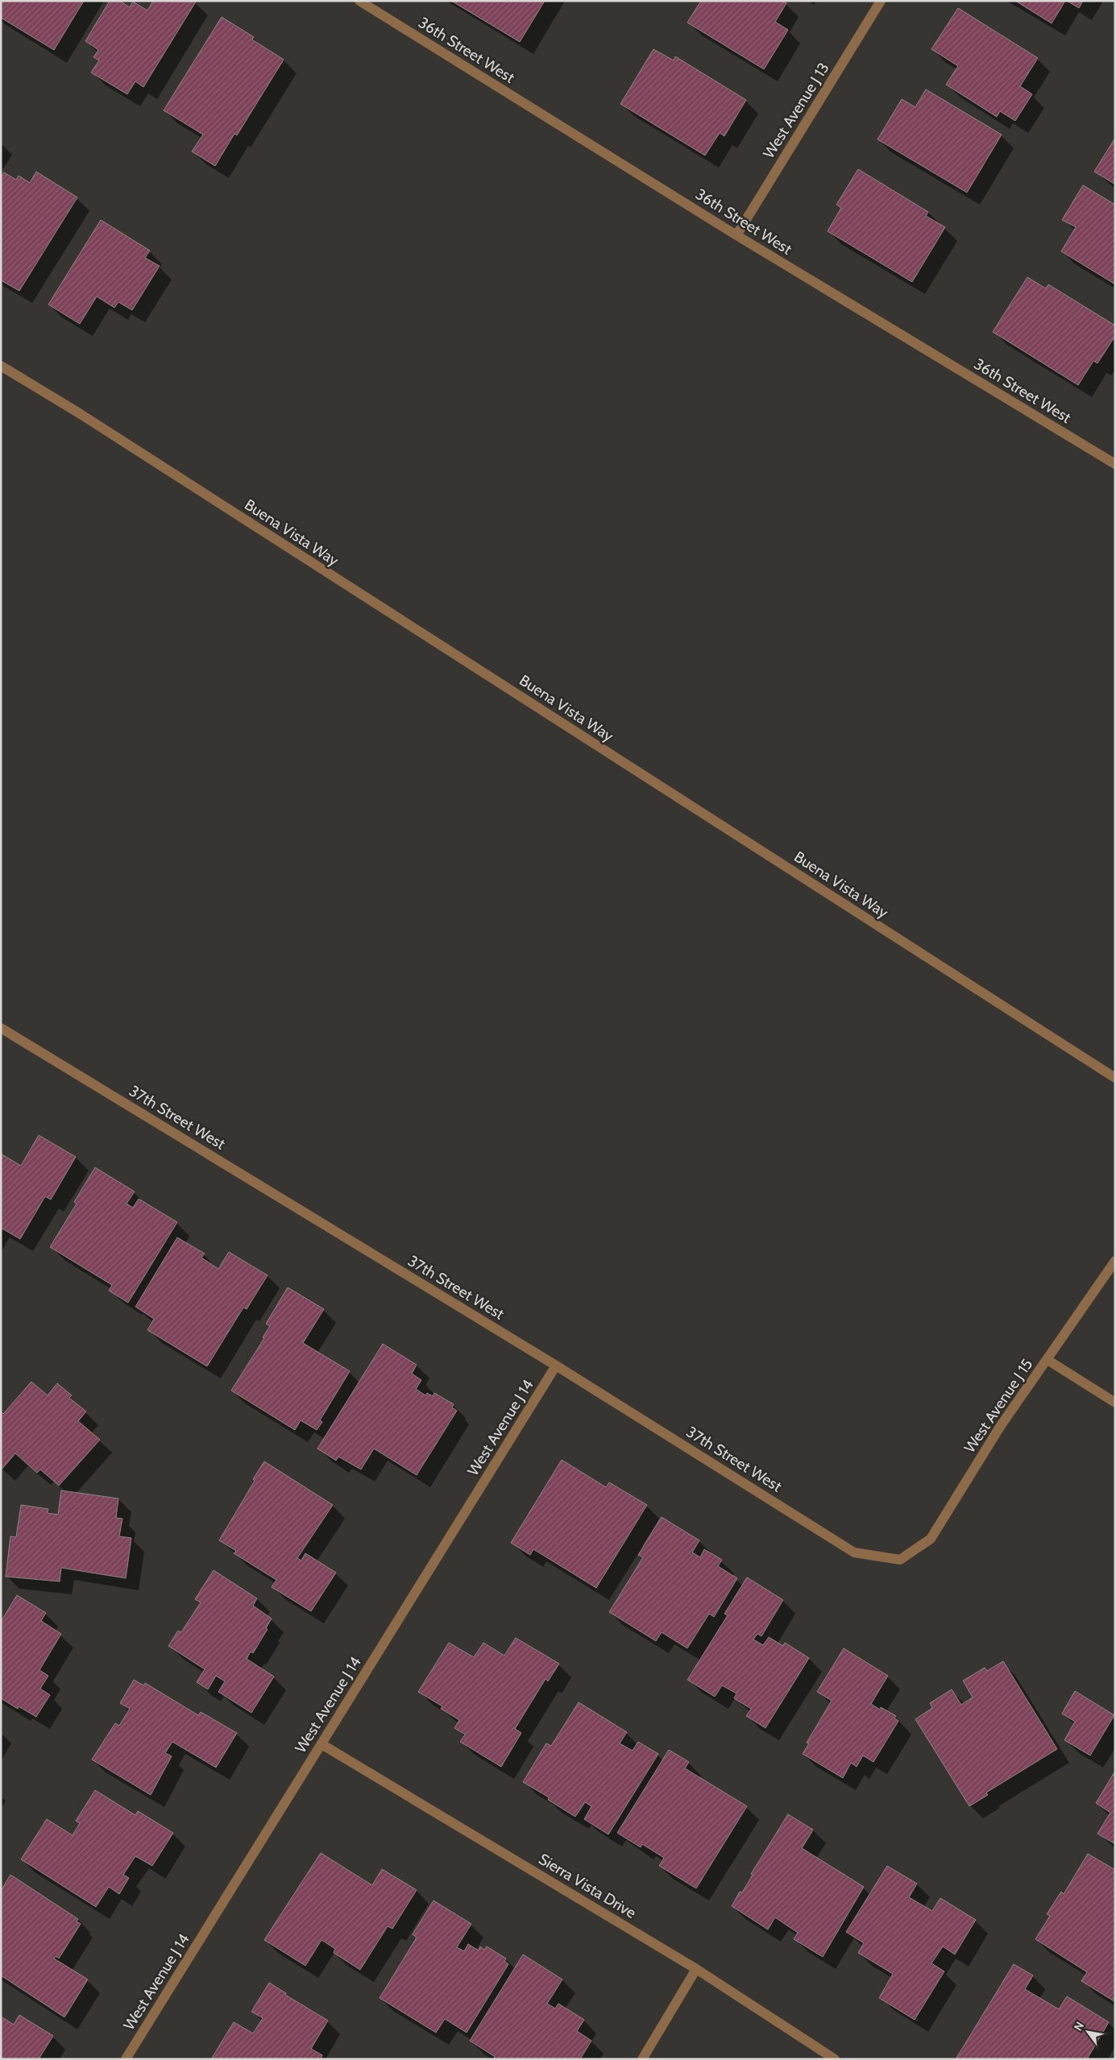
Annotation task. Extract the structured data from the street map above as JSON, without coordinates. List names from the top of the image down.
{
  "streets": {
    "street": [
      "36th Street West",
      "West Avenue J 13",
      "Buena Vista Way",
      "37th Street West",
      "West Avenue J 15",
      "West Avenue J 14",
      "Sierra Vista Drive"
    ]
  },
  "crossings": [
    ["36th Street West", "West Avenue J 13"],
    ["37th Street West", "West Avenue J 15"],
    ["37th Street West", "West Avenue J 14"],
    ["West Avenue J 14", "Sierra Vista Drive"]
  ],
  "north": "top left"
}
